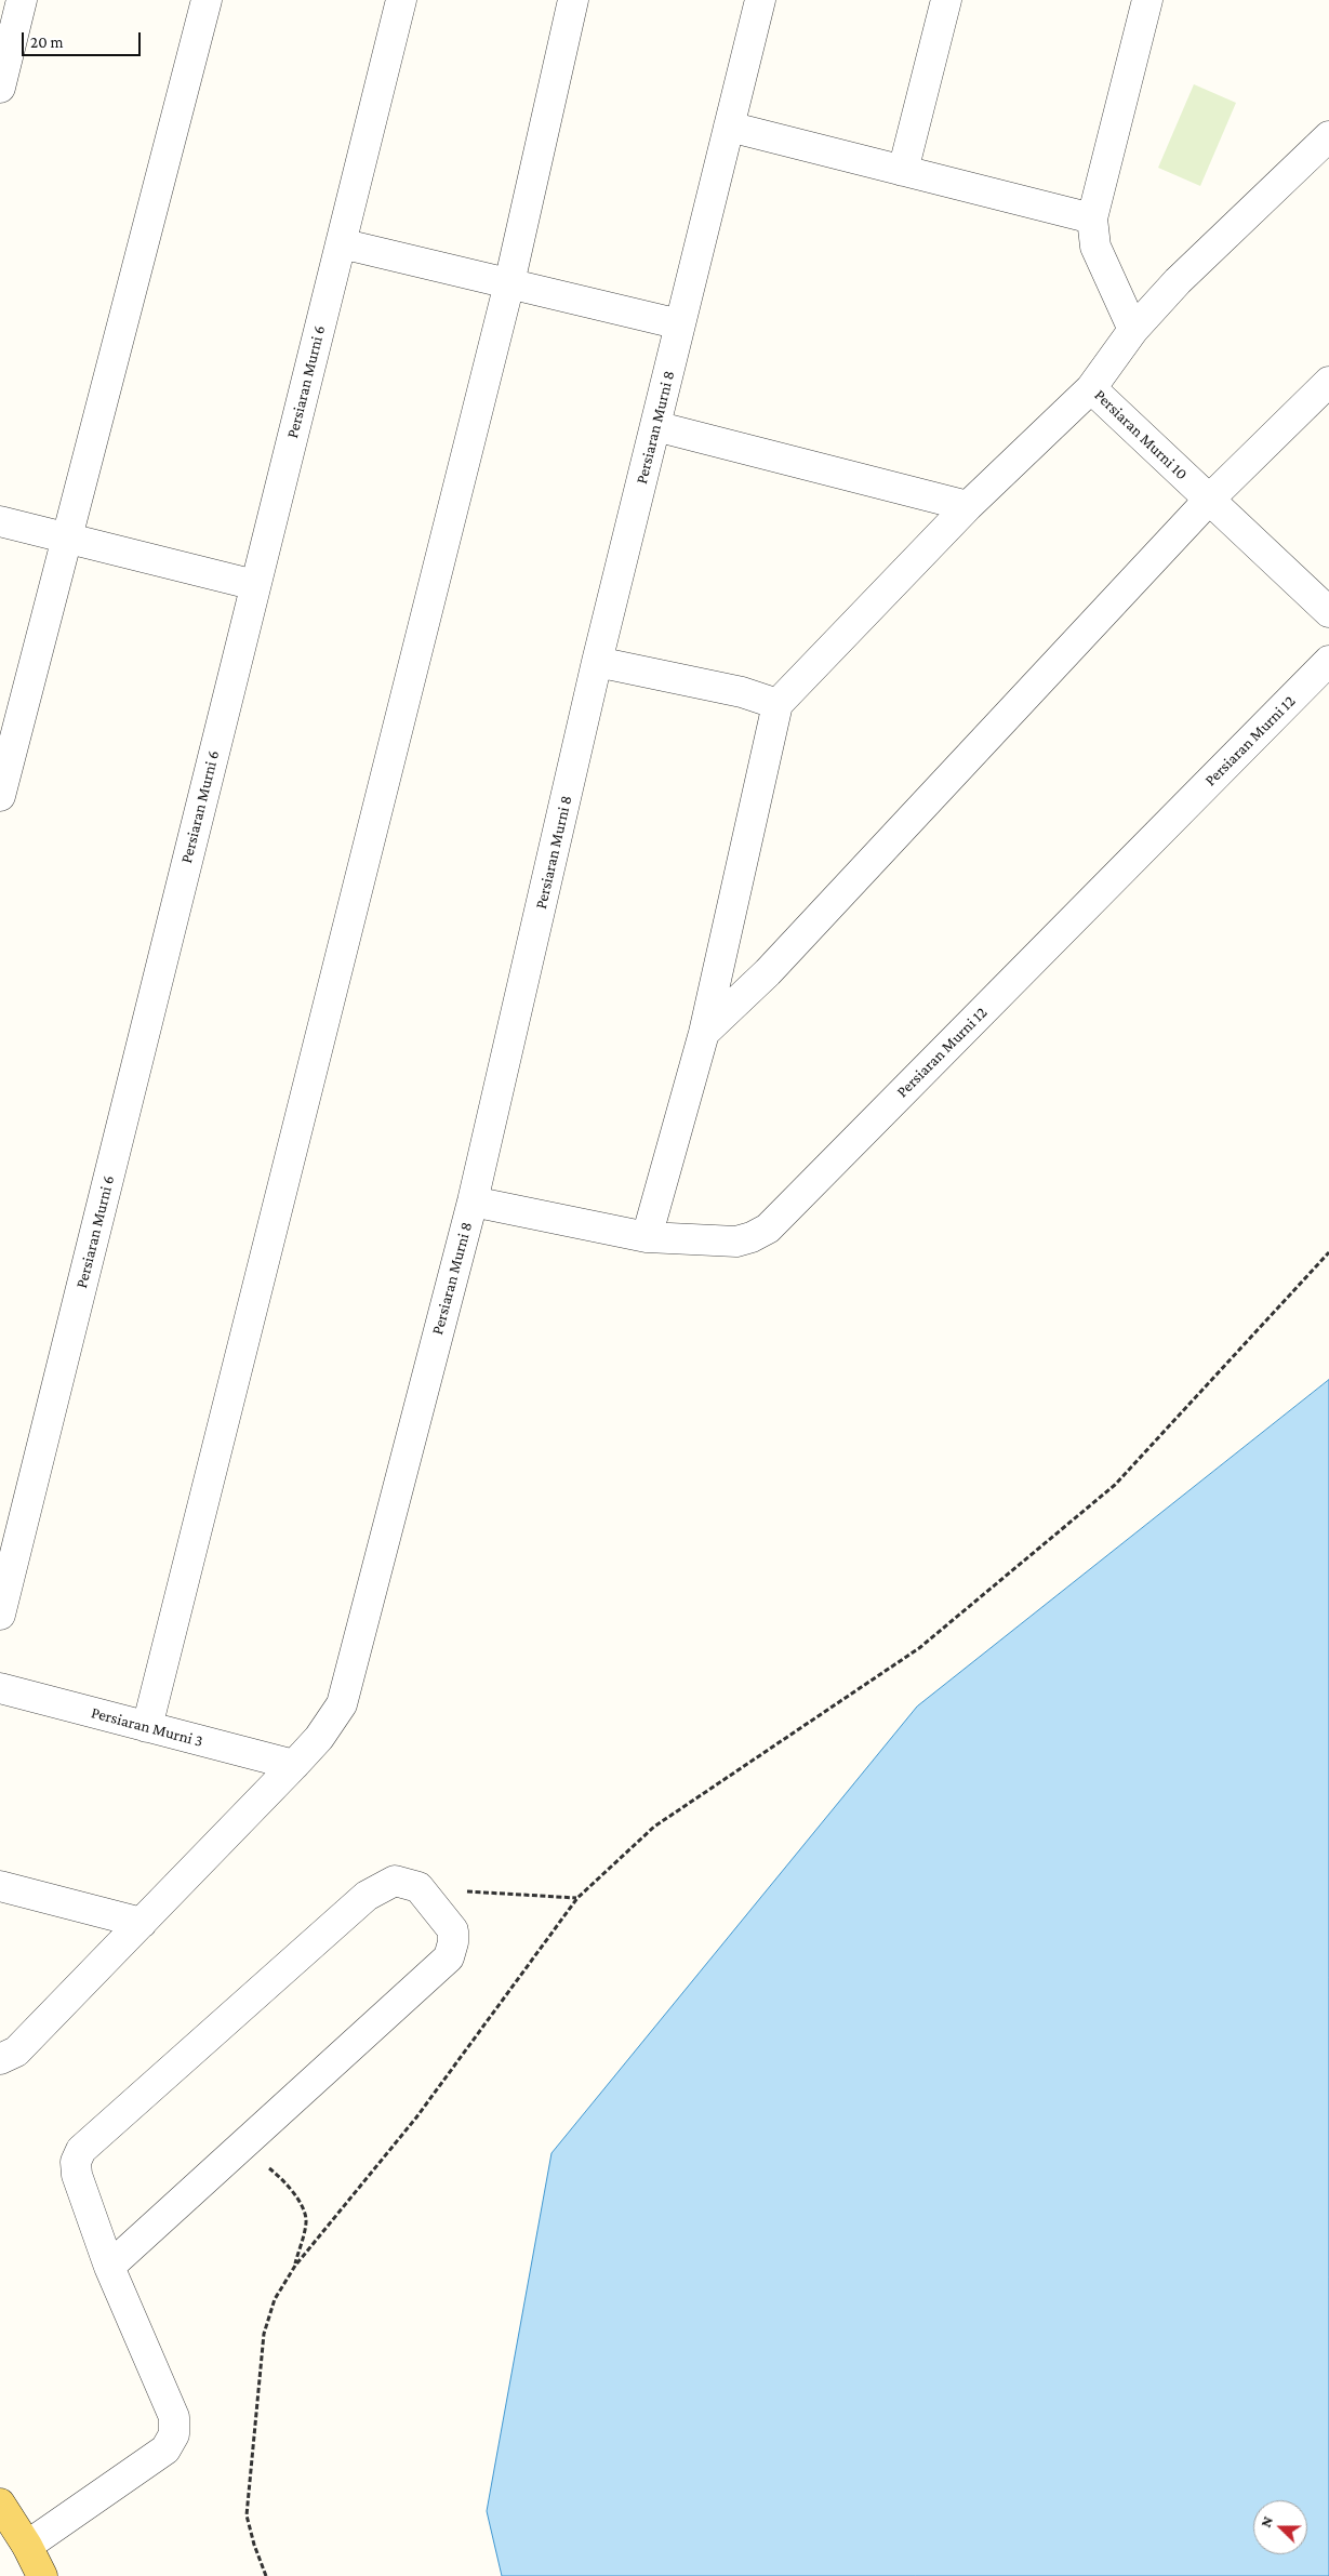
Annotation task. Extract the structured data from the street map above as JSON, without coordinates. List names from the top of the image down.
{
  "streets": {
    "street": [
      "Persiaran Murni 6",
      "Persiaran Murni 8",
      "Persiaran Murni 10",
      "Persiaran Murni 12",
      "Persiaran Murni 3"
    ]
  },
  "crossings": [
    ["Persiaran Murni 8", "Persiaran Murni 12"],
    ["Persiaran Murni 8", "Persiaran Murni 3"]
  ],
  "scale_bar": "20 m",
  "north": "left"
}
